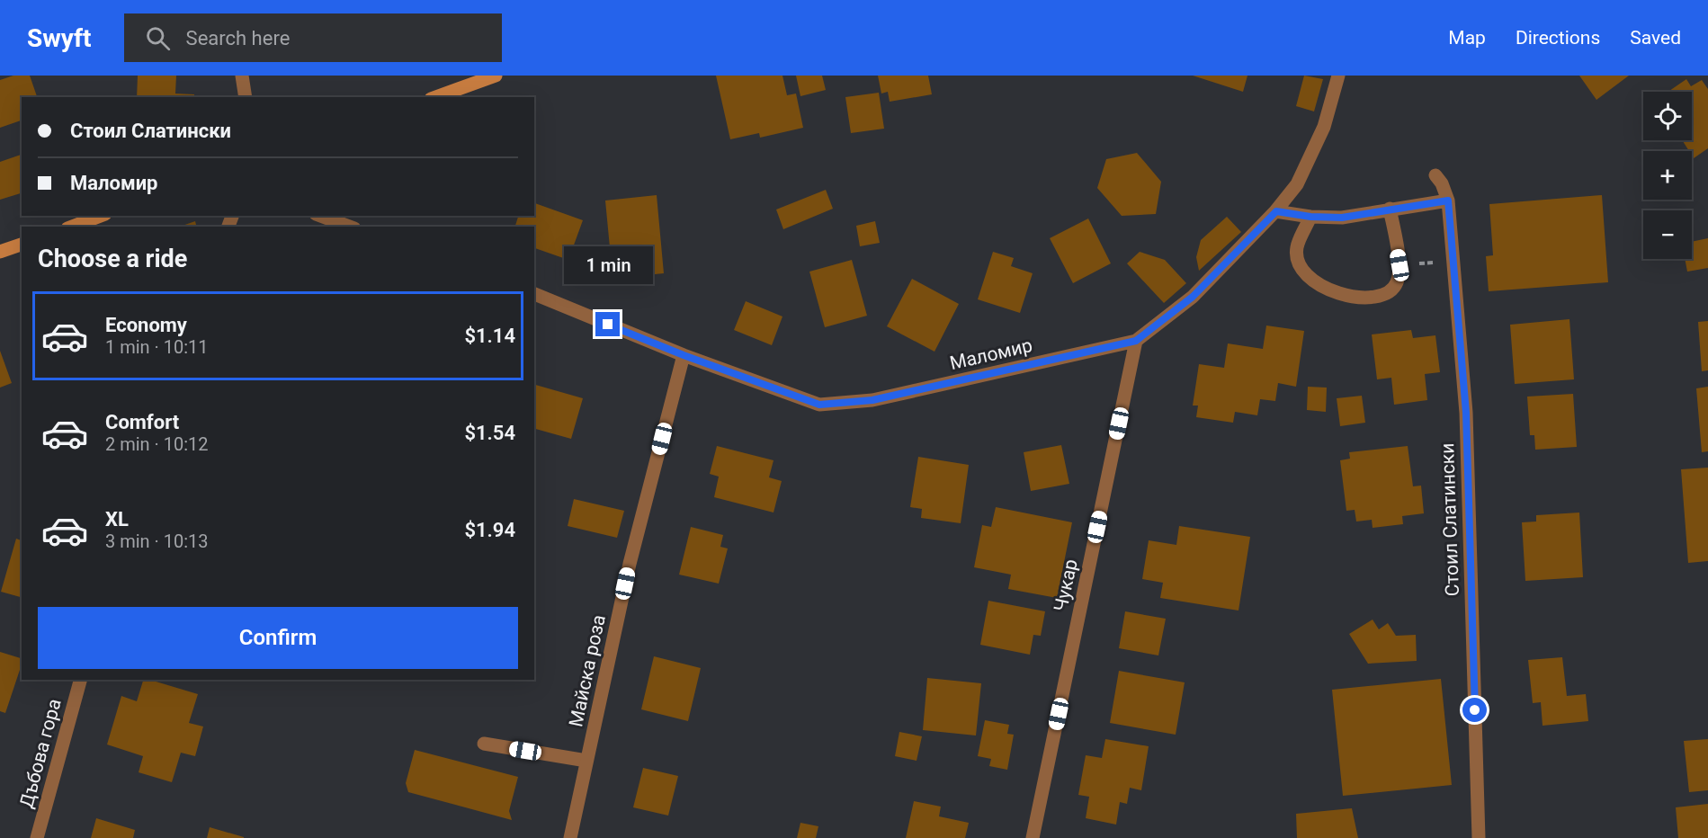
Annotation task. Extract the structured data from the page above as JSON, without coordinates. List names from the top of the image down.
{
  "streets": {
    "street": [
      "Маломир",
      "Стоил Слатински",
      "Чукар",
      "Майска роза",
      "Дъбова гора"
    ]
  },
  "crossings": [
    ["Маломир", "Чукар"],
    ["Маломир", "Майска роза"]
  ],
  "page": {
    "header": "Swyft",
    "search": "Search here",
    "nav": ["Map", "Directions", "Saved"],
    "map_buttons": ["+", "−"],
    "banner": ["Стоил Слатински", "Маломир"],
    "heading": "Choose a ride",
    "bubble": "1 min",
    "list": [
      {
        "name": "Economy",
        "note": "1 min · 10:11",
        "value": "$1.14"
      },
      {
        "name": "Comfort",
        "note": "2 min · 10:12",
        "value": "$1.54"
      },
      {
        "name": "XL",
        "note": "3 min · 10:13",
        "value": "$1.94"
      }
    ],
    "buttons": "Confirm"
  }
}
